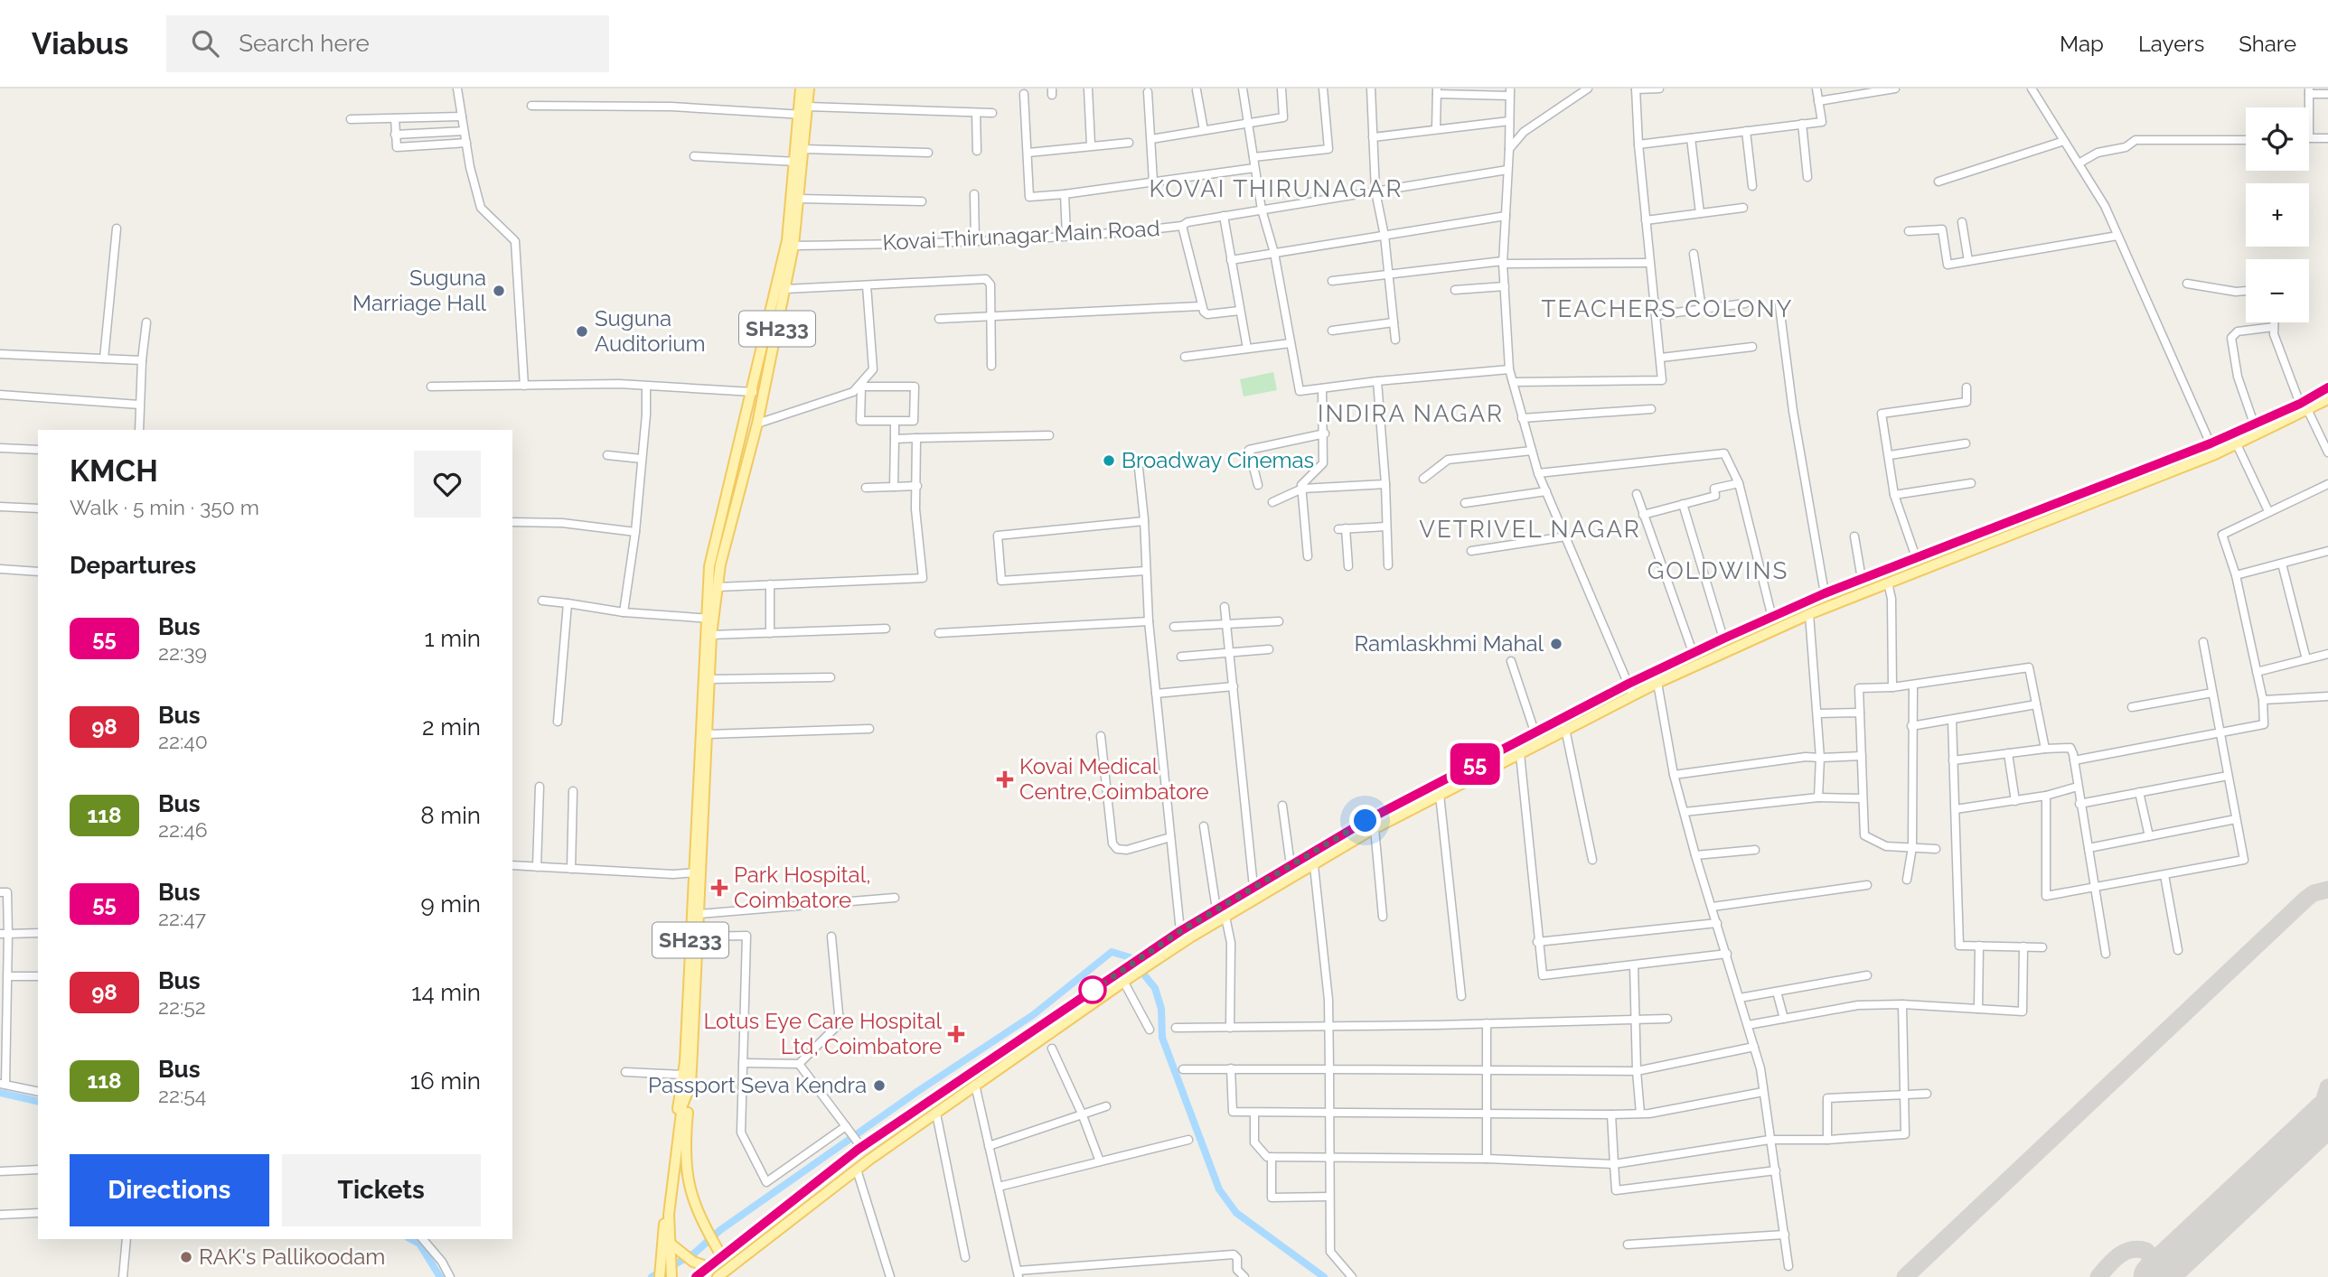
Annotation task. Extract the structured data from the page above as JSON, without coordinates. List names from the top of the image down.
{
  "streets": {
    "main road": ["SH233"],
    "street": ["Kovai Thirunagar Main Road"]
  },
  "crossings": [
    ["Kovai Thirunagar Main Road", "SH233"]
  ],
  "districts": [
    "KOVAI THIRUNAGAR",
    "TEACHERS COLONY",
    "INDIRA NAGAR",
    "VETRIVEL NAGAR",
    "GOLDWINS"
  ],
  "places": {
    "other": [
      "Suguna Marriage Hall",
      "Suguna Auditorium",
      "Broadway Cinemas",
      "Ramlaskhmi Mahal",
      "Passport Seva Kendra",
      "RAK's Pallikoodam"
    ],
    "health": ["Kovai Medical Centre,Coimbatore", "Park Hospital, Coimbatore", "Lotus Eye Care Hospital Ltd, Coimbatore"]
  },
  "lines": ["bus line 55"],
  "page": {
    "header": "Viabus",
    "search": "Search here",
    "nav": ["Map", "Layers", "Share"],
    "on_map": "55",
    "map_buttons": ["+", "−"],
    "heading": [
      ["KMCH", "Walk · 5 min · 350 m"],
      "Departures"
    ],
    "list": [
      {
        "mark": "55",
        "name": "Bus",
        "note": "22:39",
        "value": "1 min"
      },
      {
        "mark": "98",
        "name": "Bus",
        "note": "22:40",
        "value": "2 min"
      },
      {
        "mark": "118",
        "name": "Bus",
        "note": "22:46",
        "value": "8 min"
      },
      {
        "mark": "55",
        "name": "Bus",
        "note": "22:47",
        "value": "9 min"
      },
      {
        "mark": "98",
        "name": "Bus",
        "note": "22:52",
        "value": "14 min"
      },
      {
        "mark": "118",
        "name": "Bus",
        "note": "22:54",
        "value": "16 min"
      }
    ],
    "buttons": ["Directions", "Tickets"]
  }
}
